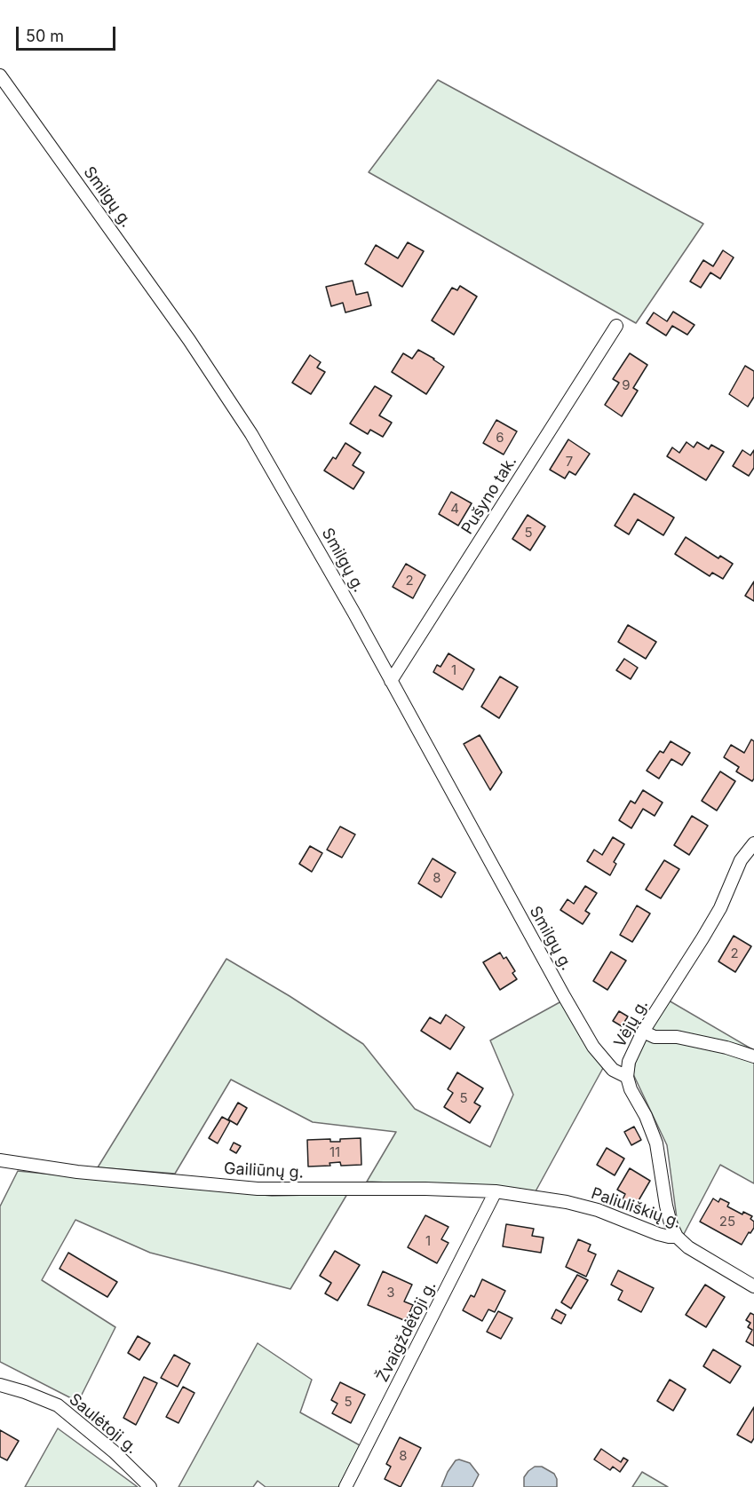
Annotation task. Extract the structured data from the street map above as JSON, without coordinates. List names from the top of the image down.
{
  "streets": {
    "street": [
      "Smilgų g.",
      "Pušyno tak.",
      "Vėjų g.",
      "Gailiūnų g.",
      "Paliuliškių g.",
      "Žvaigždėtoji g.",
      "Saulėtoji g."
    ]
  },
  "crossings": [
    ["Smilgų g.", "Pušyno tak."],
    ["Smilgų g.", "Vėjų g."],
    ["Gailiūnų g.", "Paliuliškių g."],
    ["Gailiūnų g.", "Žvaigždėtoji g."]
  ],
  "house_numbers": [
    "9",
    "6",
    "7",
    "4",
    "5",
    "2",
    "1",
    "8",
    "2",
    "5",
    "11",
    "25",
    "1",
    "3",
    "5",
    "8"
  ],
  "scale_bar": "50 m"
}
